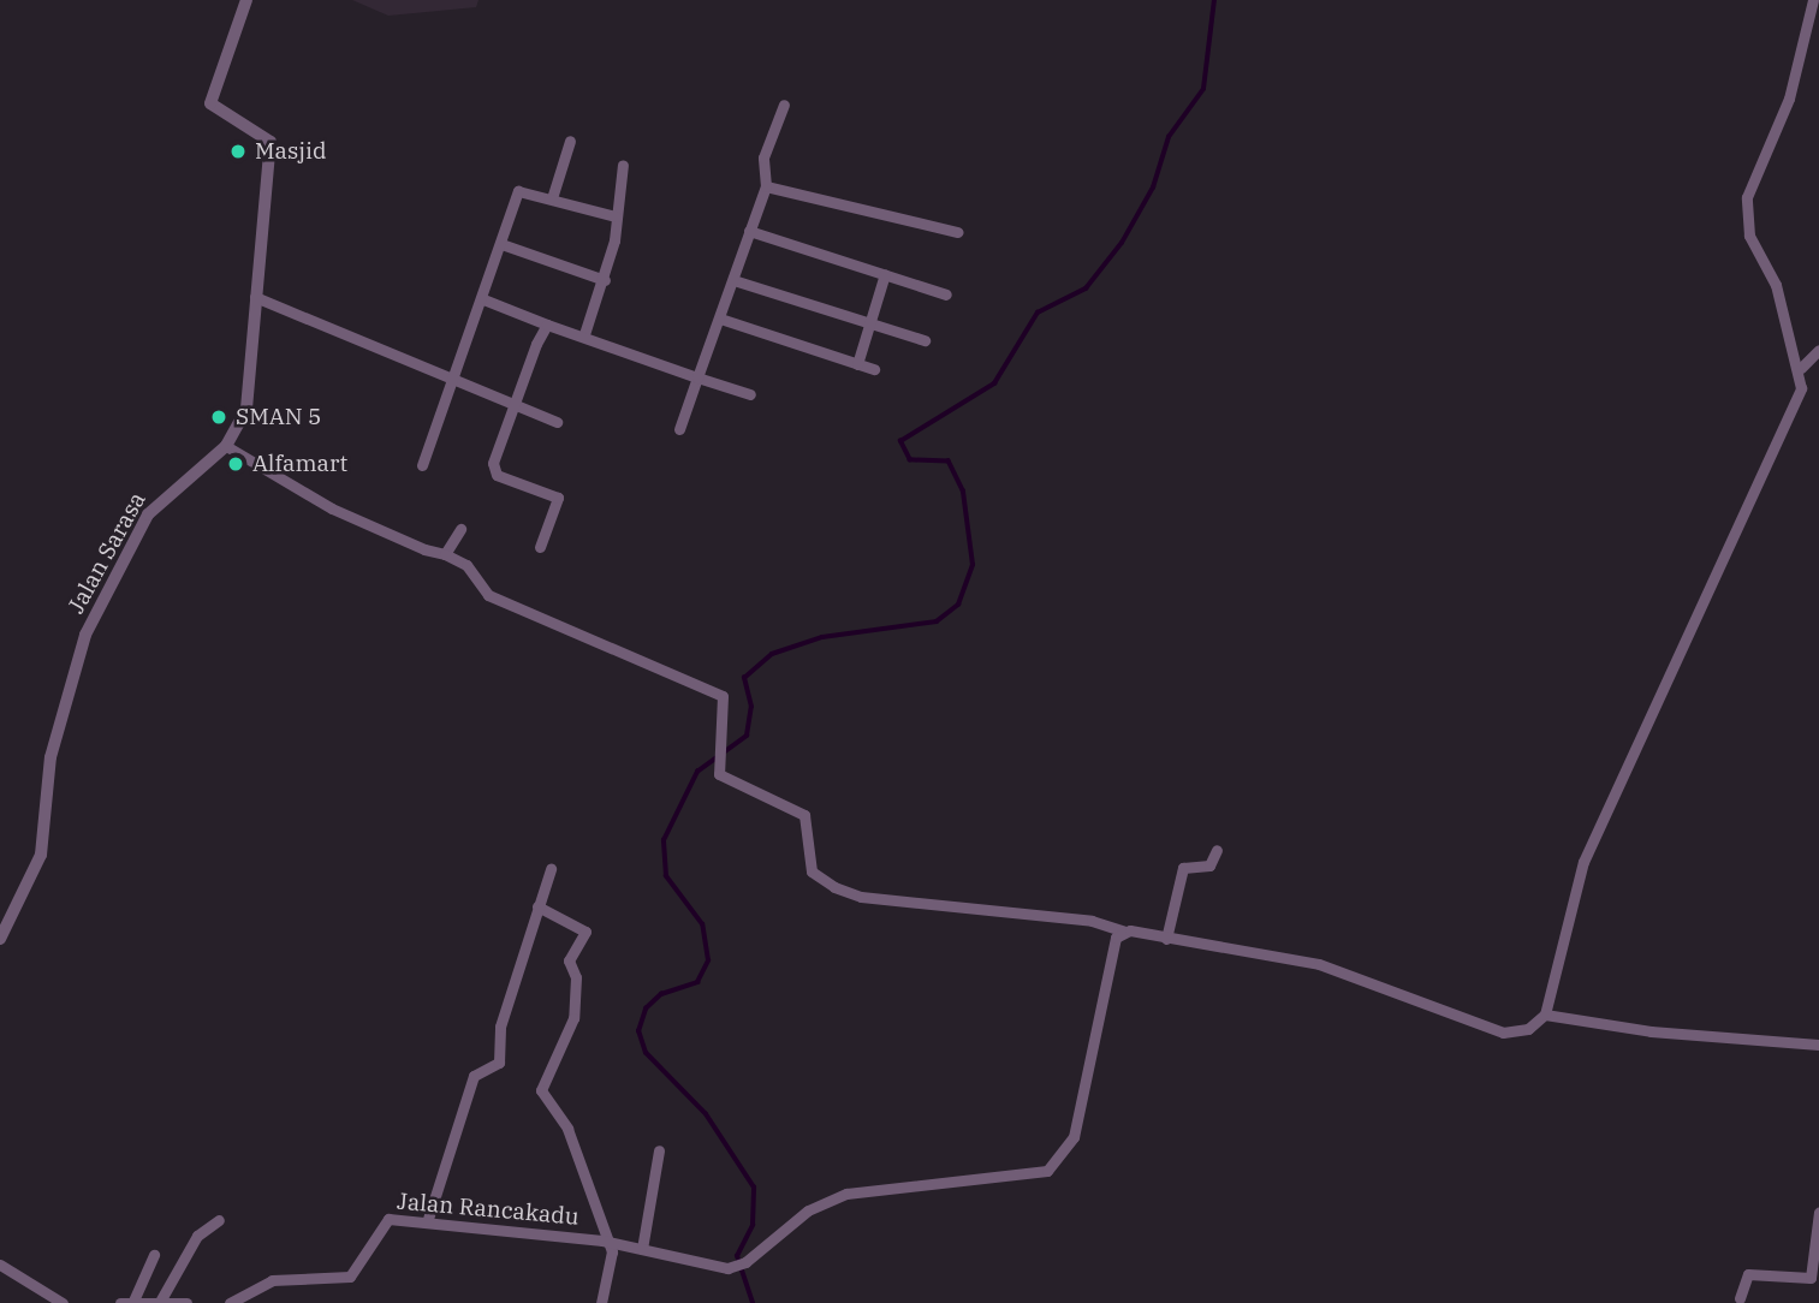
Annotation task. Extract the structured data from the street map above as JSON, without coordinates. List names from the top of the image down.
{
  "streets": {
    "street": ["Jalan Sarasa", "Jalan Rancakadu"]
  },
  "places": ["Masjid", "SMAN 5", "Alfamart"]
}
